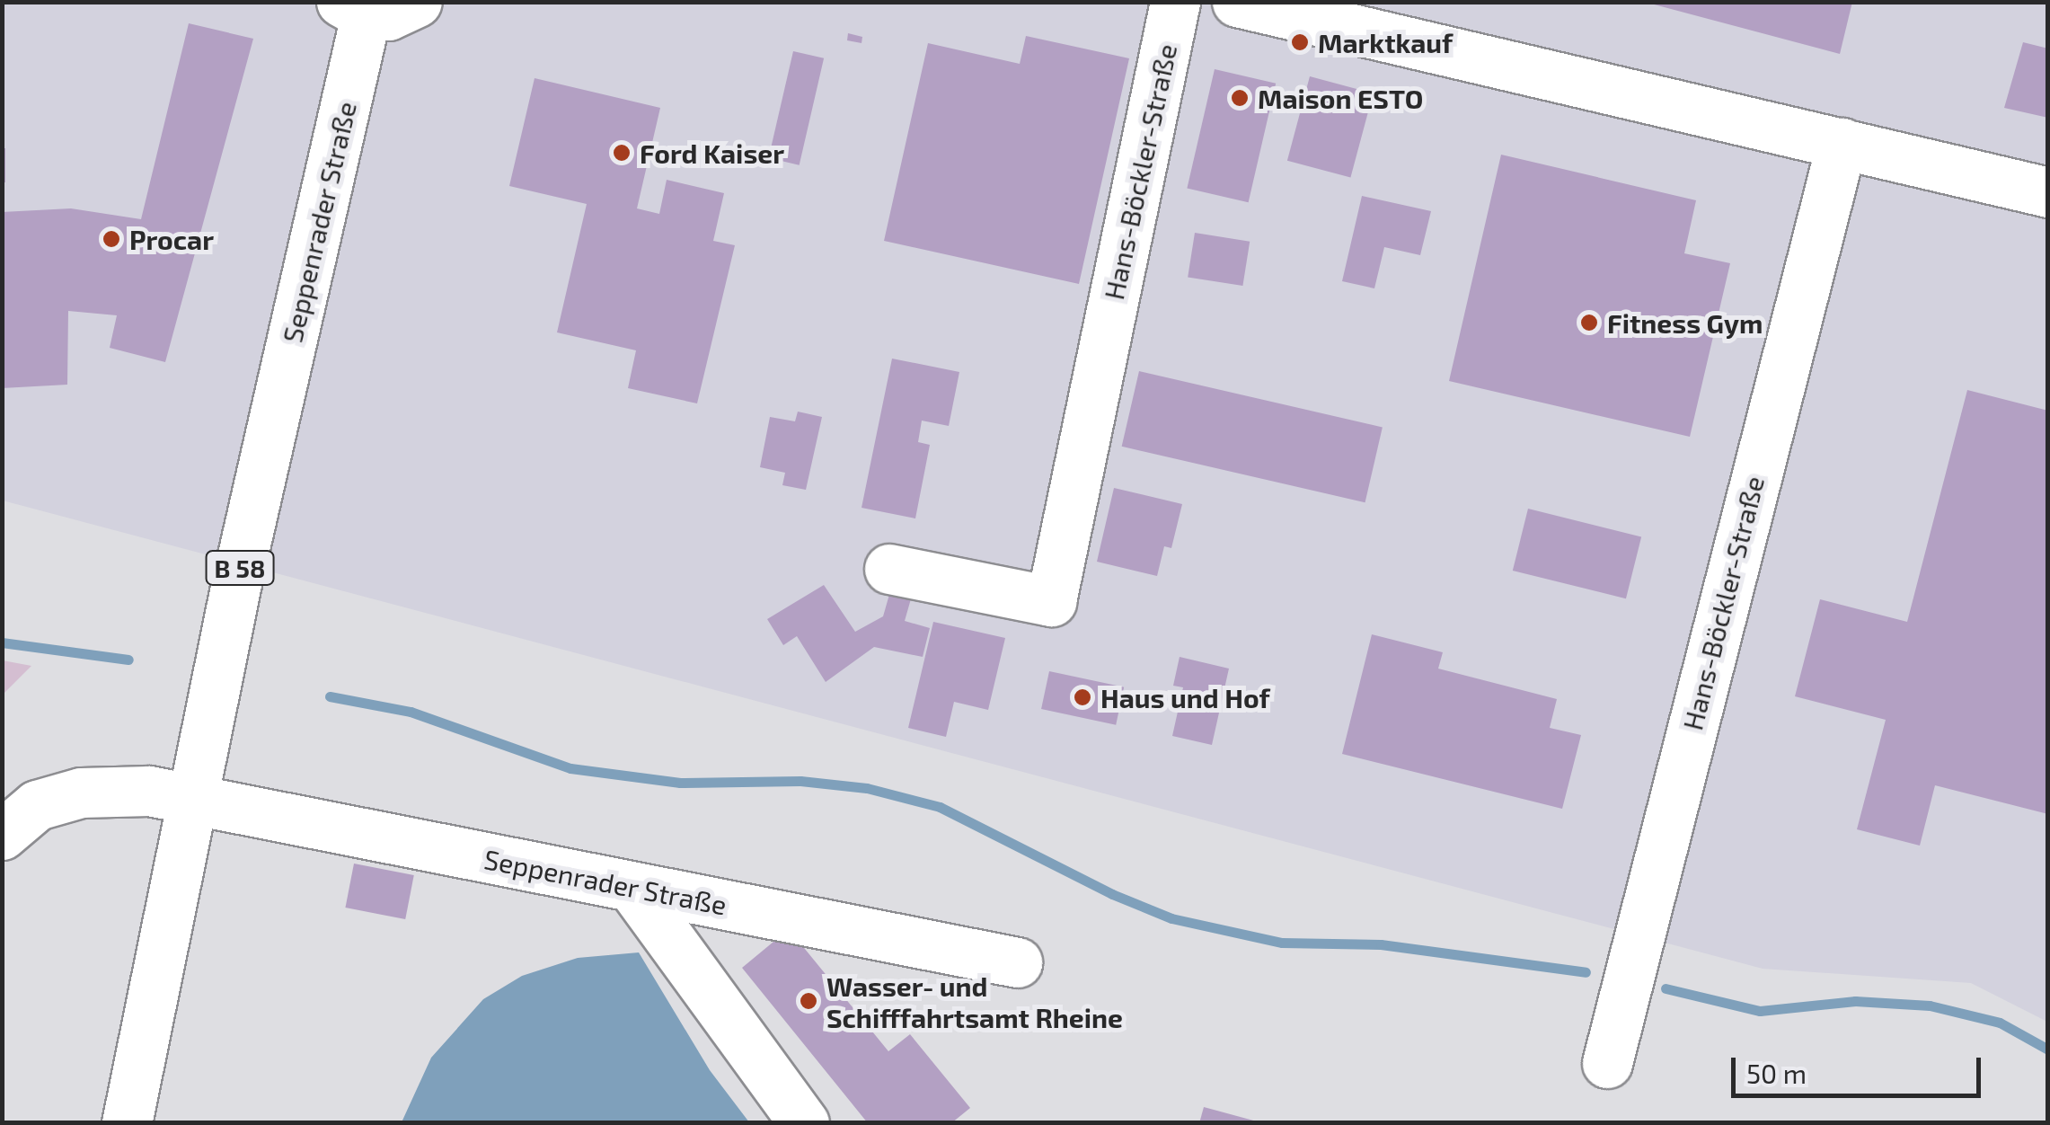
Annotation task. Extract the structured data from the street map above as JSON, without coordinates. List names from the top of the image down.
{
  "streets": {
    "street": ["Hans-Böckler-Straße", "Seppenrader Straße", "B 58"]
  },
  "crossings": [
    ["Seppenrader Straße", "B 58"]
  ],
  "places": [
    "Marktkauf",
    "Maison ESTO",
    "Ford Kaiser",
    "Procar",
    "Fitness Gym",
    "Haus und Hof",
    "Wasser- und Schifffahrtsamt Rheine"
  ],
  "scale_bar": "50 m"
}
